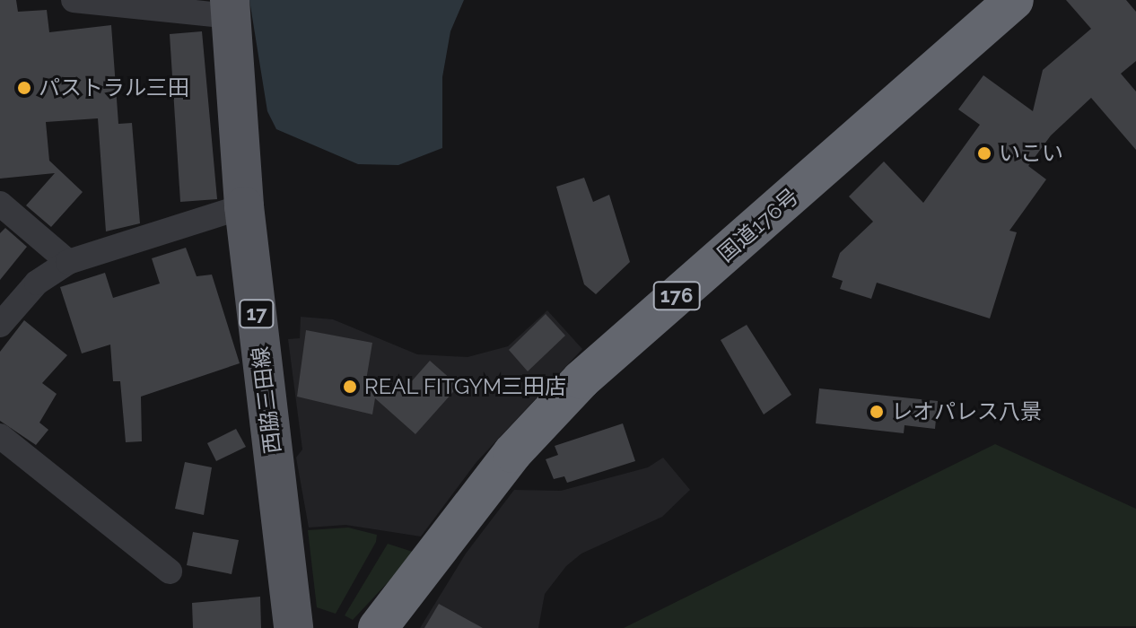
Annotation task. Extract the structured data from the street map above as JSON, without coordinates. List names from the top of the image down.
{
  "streets": {
    "highway": ["国道176号", "176"],
    "main road": ["17", "西脇三田線"]
  },
  "places": [
    "パストラル三田",
    "いこい",
    "REAL FITGYM三田店",
    "レオパレス八景"
  ]
}
